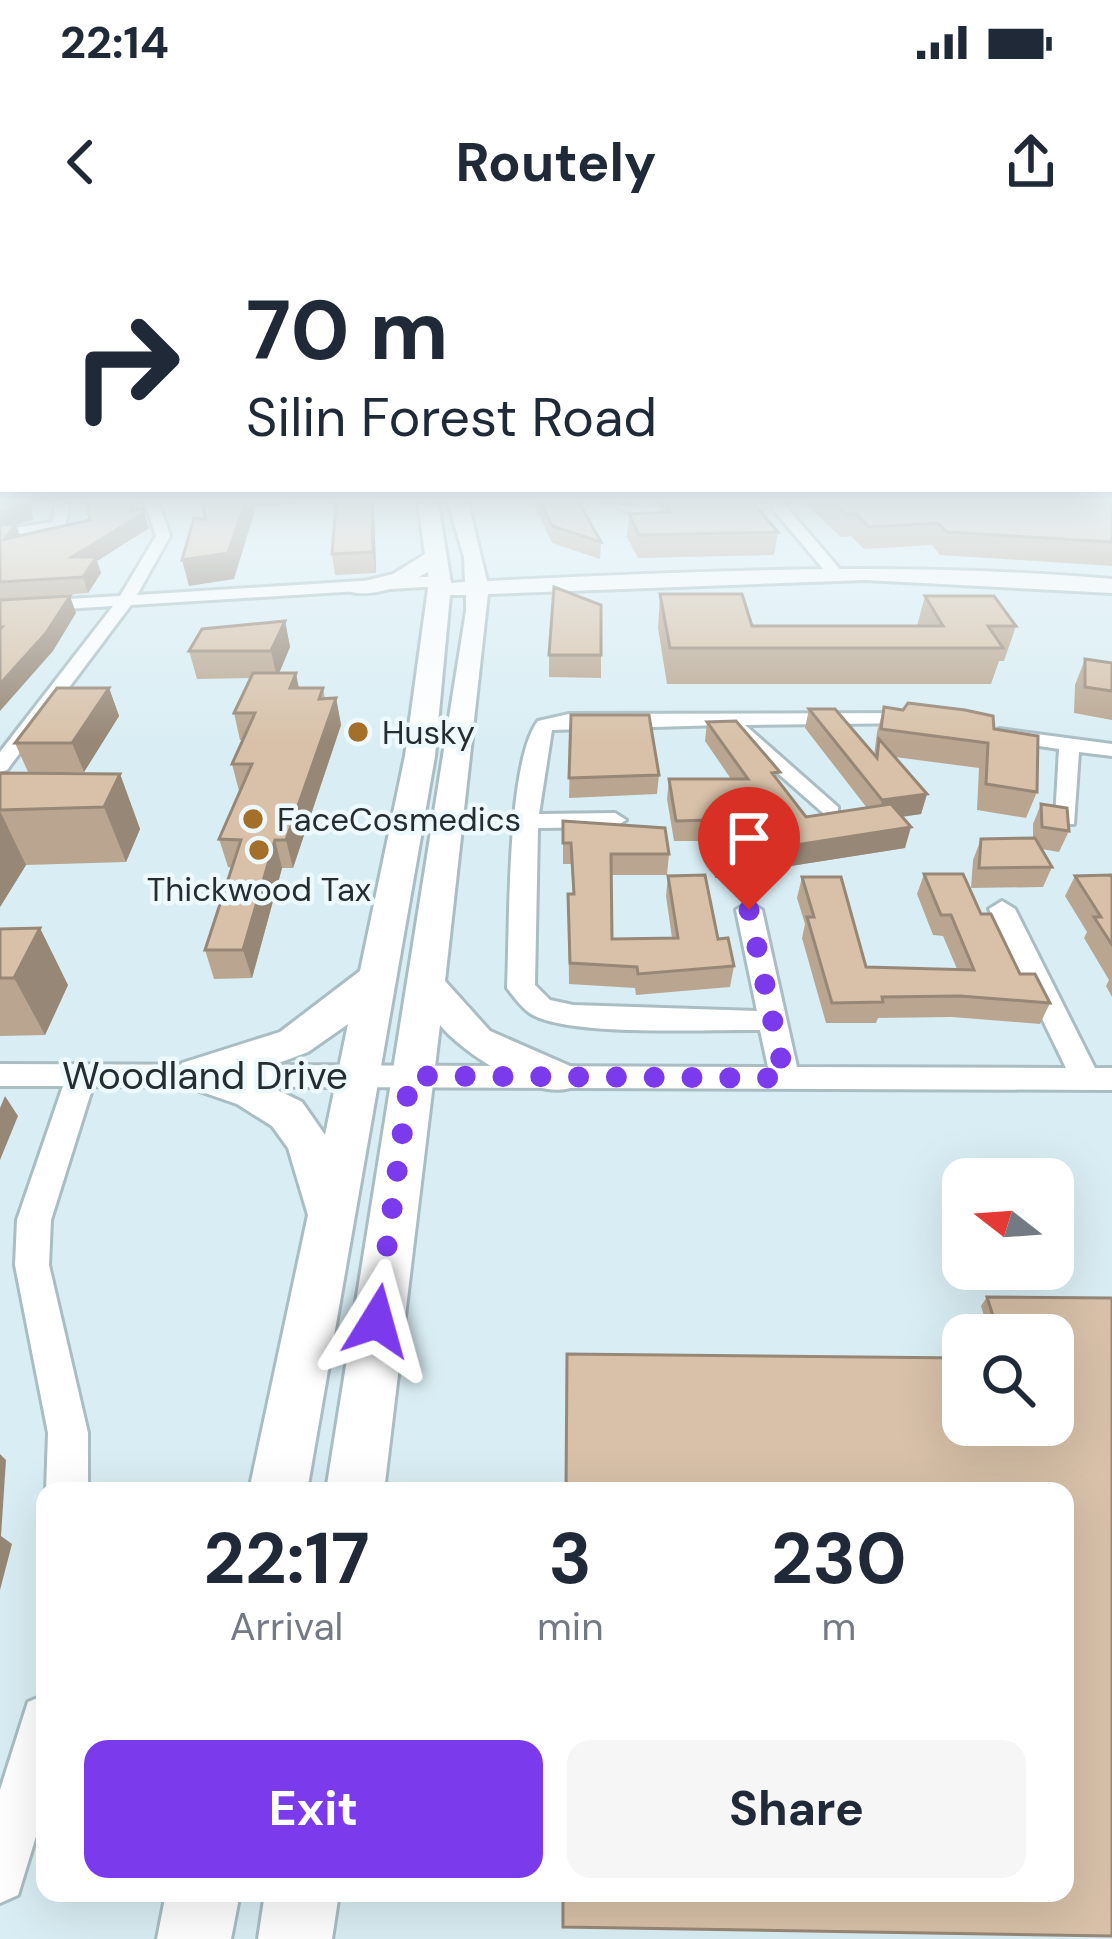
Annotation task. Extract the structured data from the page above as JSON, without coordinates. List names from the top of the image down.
{
  "streets": {
    "street": ["Woodland Drive"]
  },
  "places": ["Husky", "FaceCosmedics", "Thickwood Tax"],
  "north": "left",
  "page": {
    "status": "22:14",
    "header": "Routely",
    "turn": ["70 m", "Silin Forest Road"],
    "eta": [
      "22:17",
      "Arrival",
      "3",
      "min",
      "230",
      "m"
    ],
    "buttons": ["Exit", "Share"]
  }
}
